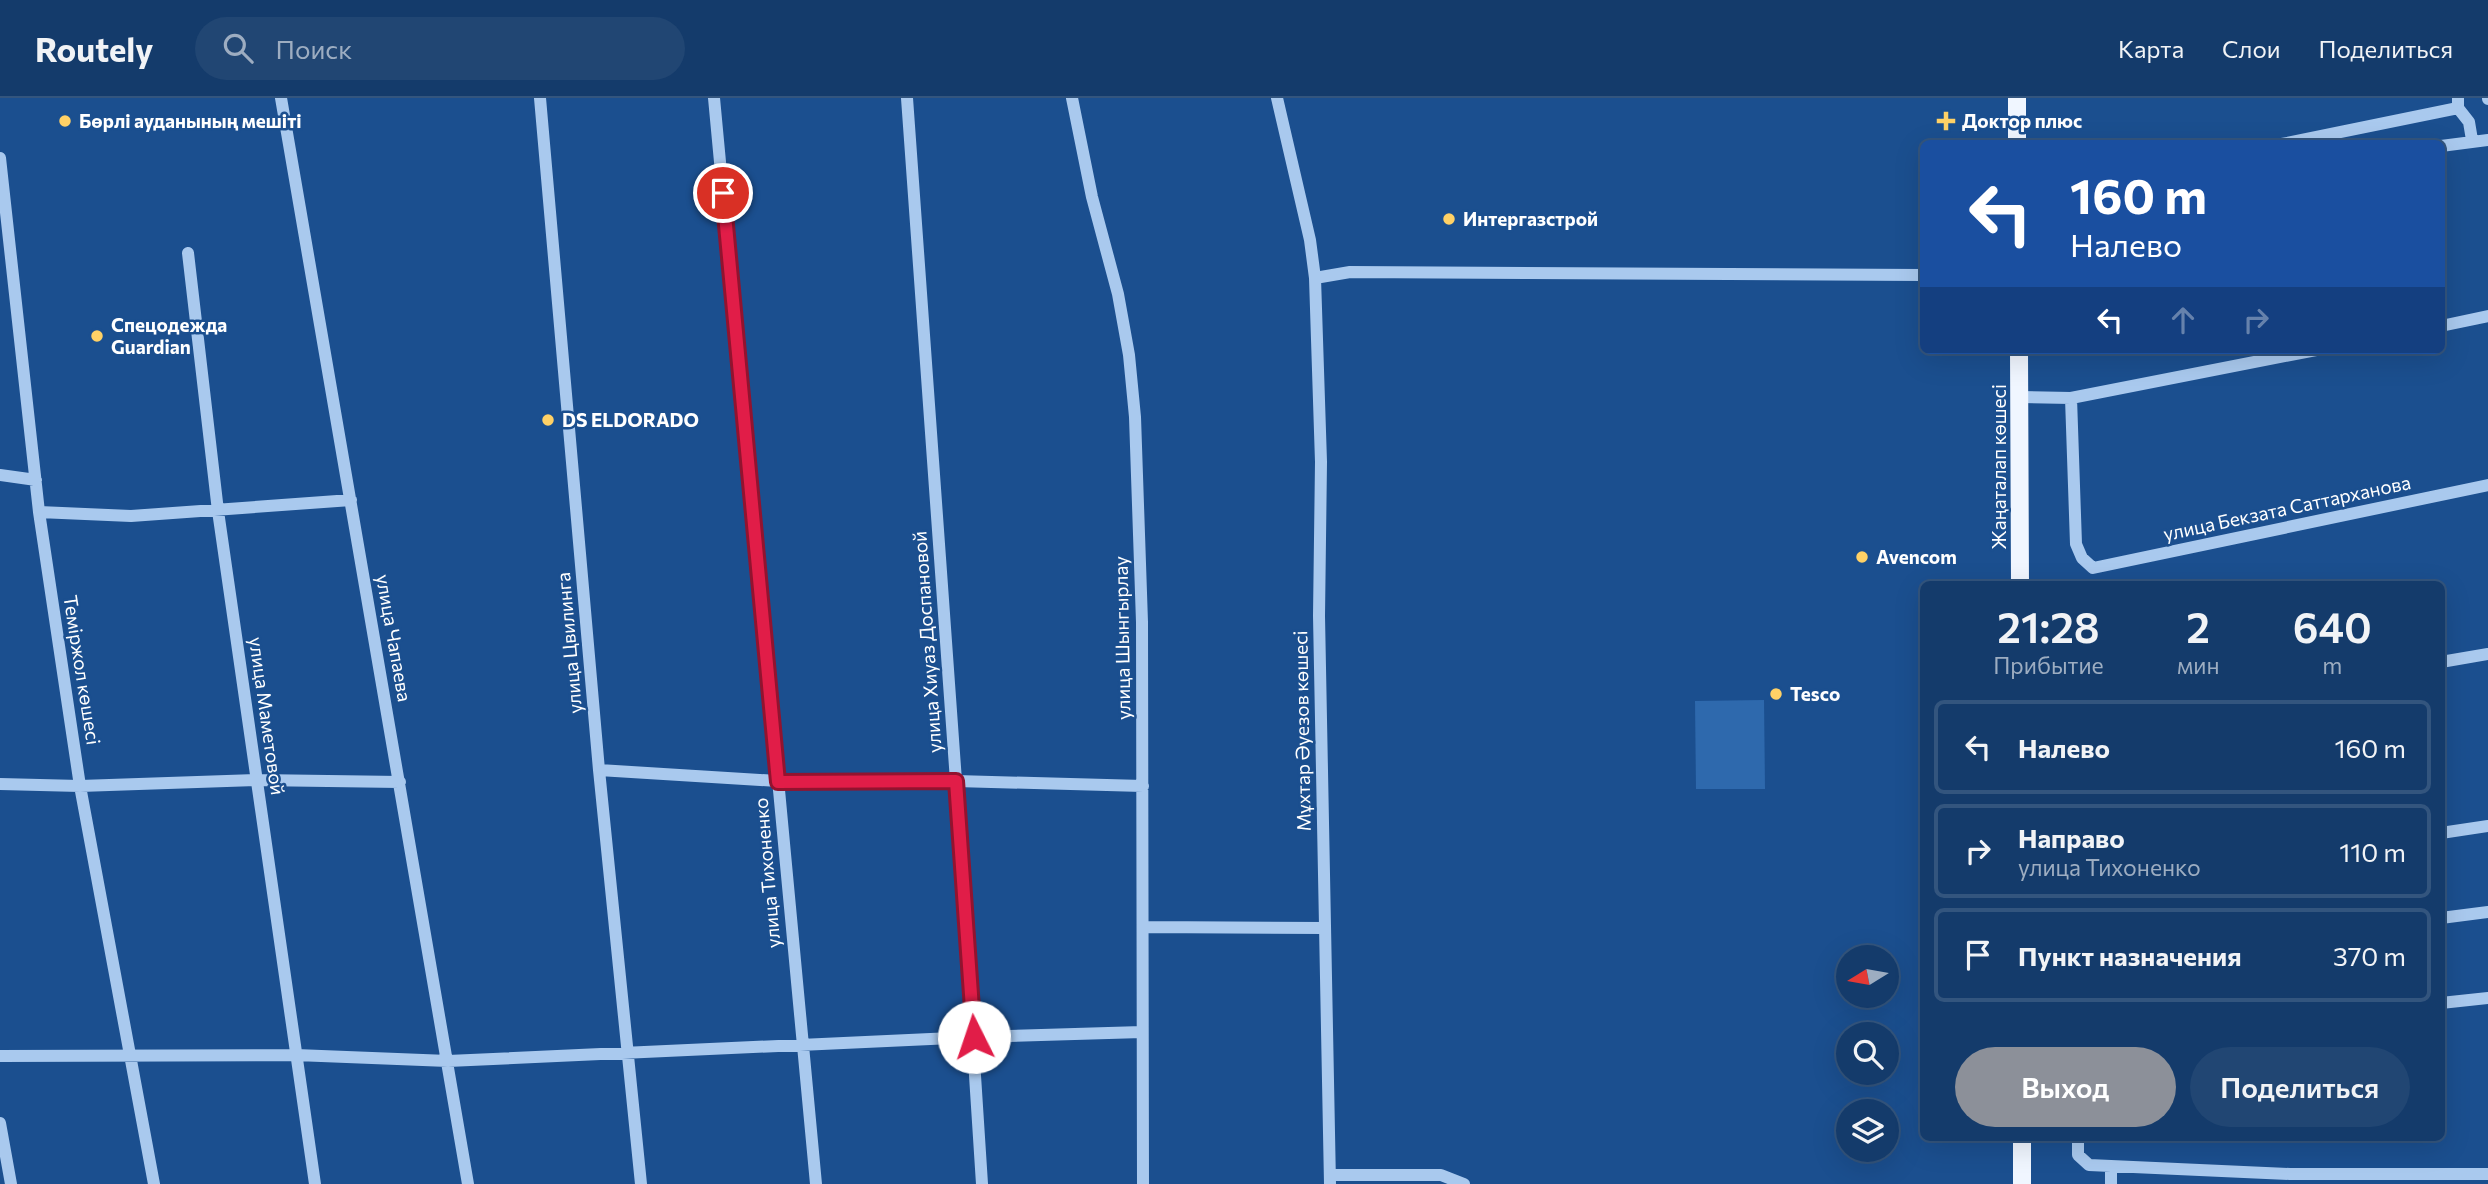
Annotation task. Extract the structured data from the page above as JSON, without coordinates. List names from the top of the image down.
{
  "streets": {
    "main road": ["Жаңаталап көшесі"],
    "street": [
      "улица Бекзата Саттарханова",
      "улица Чапаева",
      "улица Шынгырлау",
      "улица Хиуаз Доспановой",
      "улица Цвилинга",
      "Теміржол көшесі",
      "улица Маметовой",
      "Мұхтар Әуезов көшесі",
      "улица Тихоненко"
    ]
  },
  "places": {
    "other": [
      "Бөрлі ауданының мешіті",
      "Интергазстрой",
      "Спецодежда Guardian",
      "DS ELDORADO",
      "Avencom",
      "Tesco"
    ],
    "health": ["Доктор плюс"]
  },
  "north": "left",
  "page": {
    "header": "Routely",
    "search": "Поиск",
    "nav": ["Карта", "Слои", "Поделиться"],
    "turn": ["160 m", "Налево"],
    "eta": [
      "21:28",
      "Прибытие",
      "2",
      "мин",
      "640",
      "m"
    ],
    "list": [
      {
        "name": "Налево",
        "value": "160 m"
      },
      {
        "name": "Направо",
        "note": "улица Тихоненко",
        "value": "110 m"
      },
      {
        "name": "Пункт назначения",
        "value": "370 m"
      }
    ],
    "buttons": ["Выход", "Поделиться"]
  }
}
